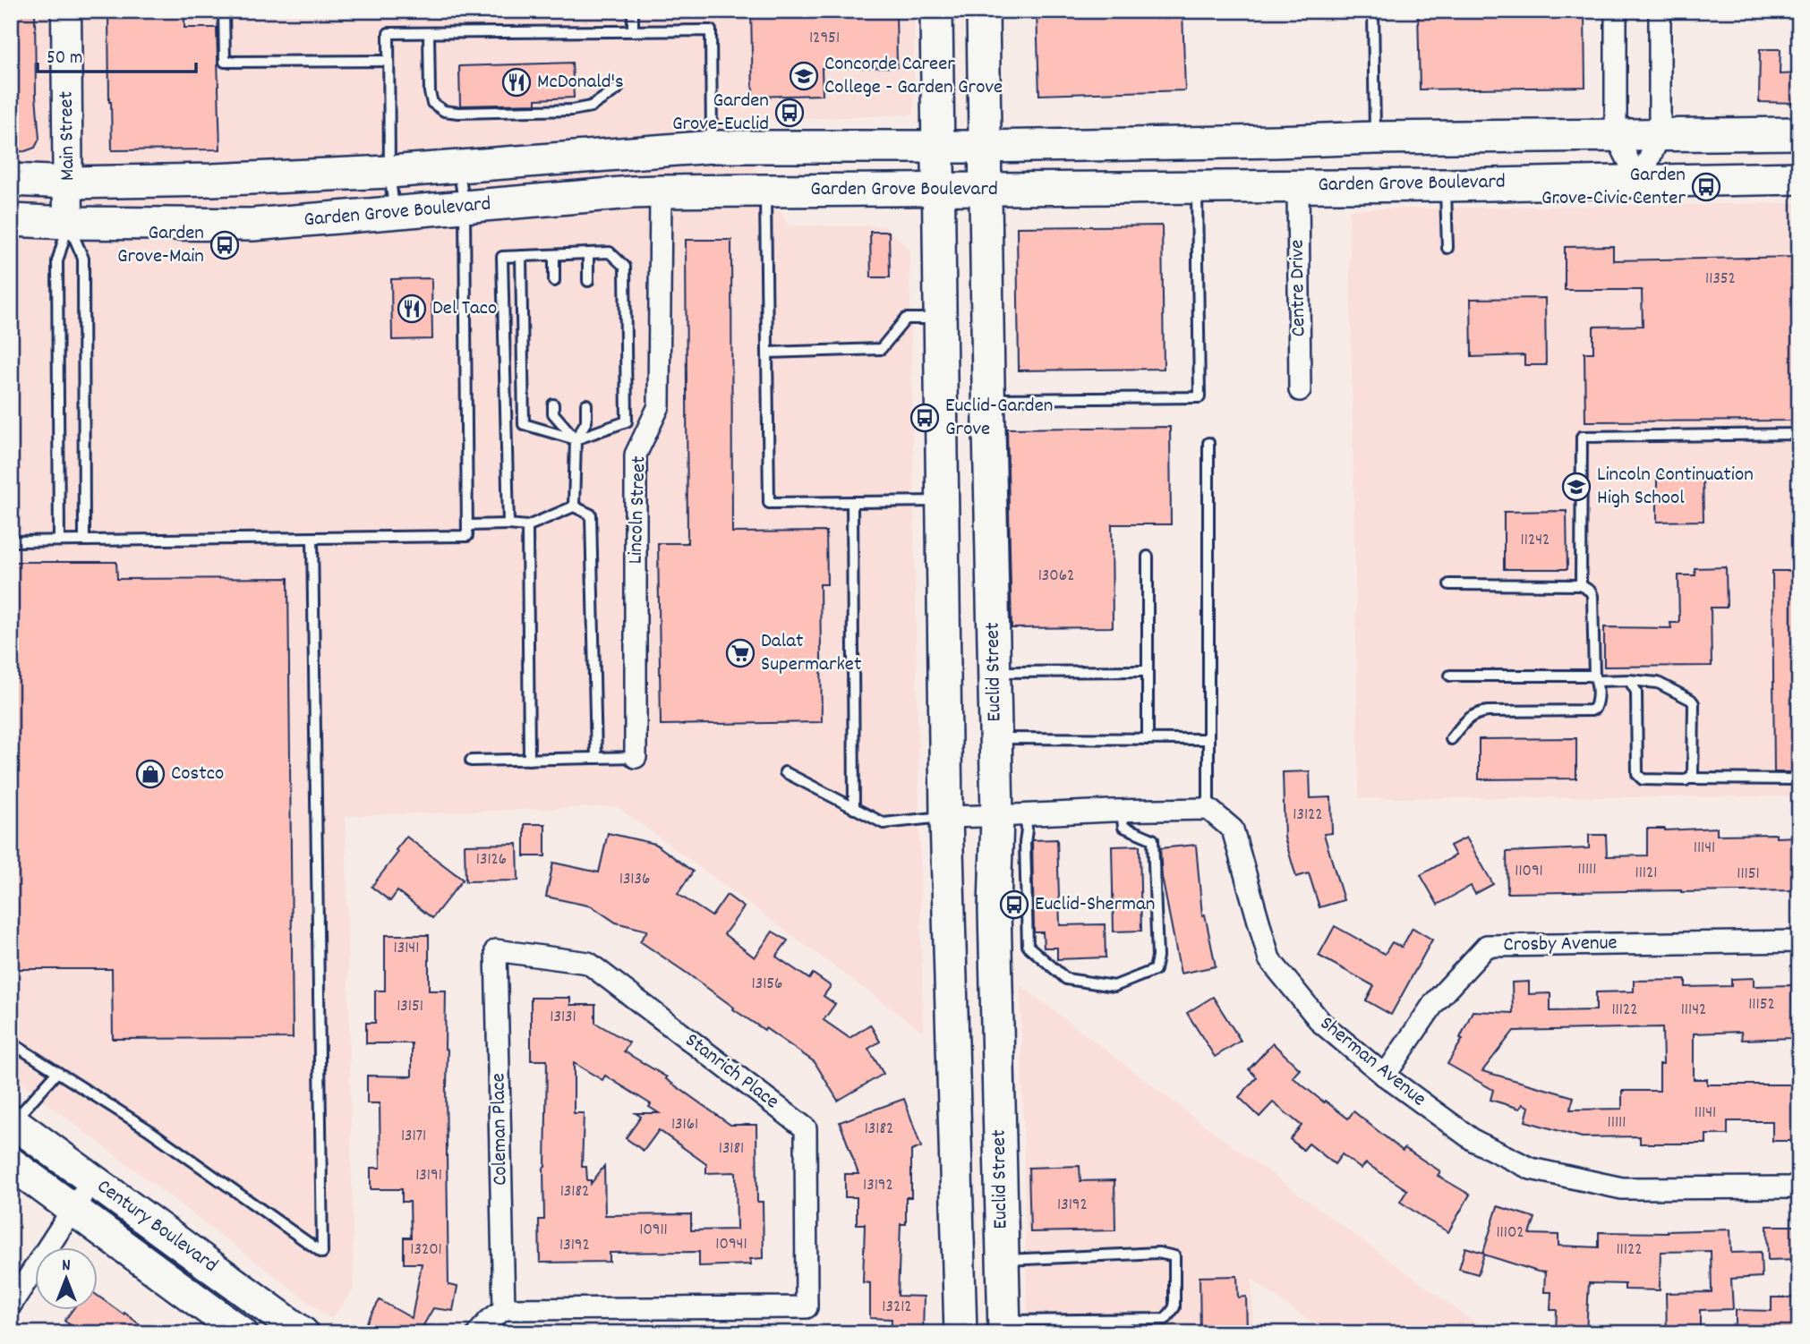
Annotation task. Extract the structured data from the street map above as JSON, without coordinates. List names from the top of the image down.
{
  "streets": {
    "main road": ["Garden Grove Boulevard", "Euclid Street", "Century Boulevard"],
    "street": [
      "Main Street",
      "Centre Drive",
      "Lincoln Street",
      "Crosby Avenue",
      "Sherman Avenue",
      "Stanrich Place",
      "Coleman Place"
    ]
  },
  "crossings": [
    ["Main Street", "Garden Grove Boulevard"],
    ["Garden Grove Boulevard", "Centre Drive"],
    ["Garden Grove Boulevard", "Lincoln Street"],
    ["Garden Grove Boulevard", "Euclid Street"],
    ["Crosby Avenue", "Sherman Avenue"],
    ["Stanrich Place", "Coleman Place"]
  ],
  "places": {
    "school or university": ["Concorde Career College - Garden Grove", "Lincoln Continuation High School"],
    "restaurant": ["McDonald's", "Del Taco"],
    "bus stop": [
      "Garden Grove-Euclid",
      "Garden Grove-Civic Center",
      "Garden Grove-Main",
      "Euclid-Garden Grove",
      "Euclid-Sherman"
    ],
    "supermarket": ["Dalat Supermarket"],
    "shop": ["Costco"]
  },
  "house_numbers": [
    "12951",
    "11352",
    "11242",
    "13062",
    "13122",
    "11141",
    "13126",
    "11111",
    "11091",
    "11121",
    "11151",
    "13136",
    "13141",
    "13156",
    "11152",
    "13151",
    "11122",
    "11142",
    "13131",
    "11141",
    "11111",
    "13161",
    "13182",
    "13171",
    "13181",
    "13191",
    "13192",
    "13182",
    "13192",
    "10911",
    "11102",
    "10941",
    "13192",
    "13201",
    "11122",
    "13212"
  ],
  "scale_bar": "50 m",
  "north": "top"
}
